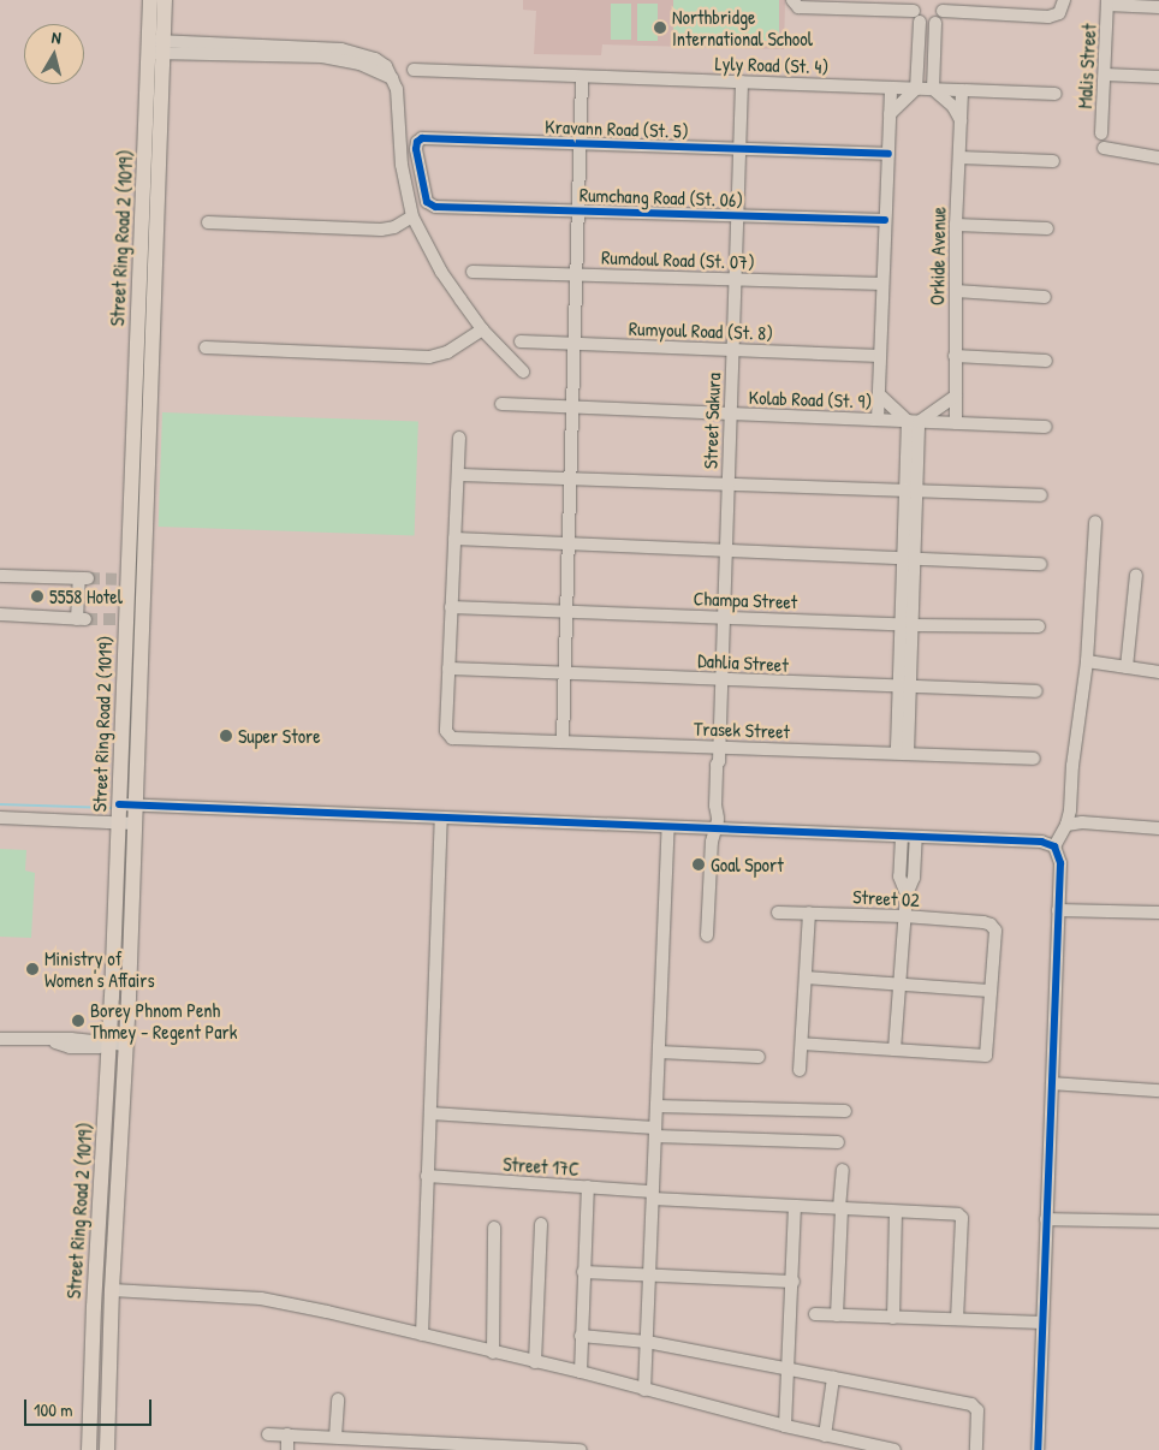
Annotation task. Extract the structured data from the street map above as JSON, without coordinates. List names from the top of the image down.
{
  "streets": {
    "main road": ["Street Ring Road 2 (1019)"],
    "street": [
      "Lyly Road (St. 4)",
      "Malis Street",
      "Kravann Road (St. 5)",
      "Rumchang Road (St. 06)",
      "Orkide Avenue",
      "Rumdoul Road (St. 07)",
      "Rumyoul Road (St. 8)",
      "Kolab Road (St. 9)",
      "Street Sakura",
      "Champa Street",
      "Dahlia Street",
      "Trasek Street",
      "Street 02",
      "Street 17C"
    ]
  },
  "crossings": [
    ["Lyly Road (St. 4)", "Orkide Avenue"],
    ["Lyly Road (St. 4)", "Street Sakura"],
    ["Kravann Road (St. 5)", "Rumchang Road (St. 06)"],
    ["Kravann Road (St. 5)", "Street Sakura"],
    ["Rumchang Road (St. 06)", "Street Sakura"],
    ["Orkide Avenue", "Kolab Road (St. 9)"],
    ["Rumdoul Road (St. 07)", "Street Sakura"],
    ["Rumyoul Road (St. 8)", "Street Sakura"],
    ["Kolab Road (St. 9)", "Street Sakura"],
    ["Street Sakura", "Champa Street"],
    ["Street Sakura", "Dahlia Street"],
    ["Street Sakura", "Trasek Street"],
    ["Dahlia Street", "Trasek Street"]
  ],
  "places": [
    "Northbridge International School",
    "5558 Hotel",
    "Super Store",
    "Goal Sport",
    "Ministry of Women's Affairs",
    "Borey Phnom Penh Thmey - Regent Park"
  ],
  "scale_bar": "100 m",
  "north": "top"
}
